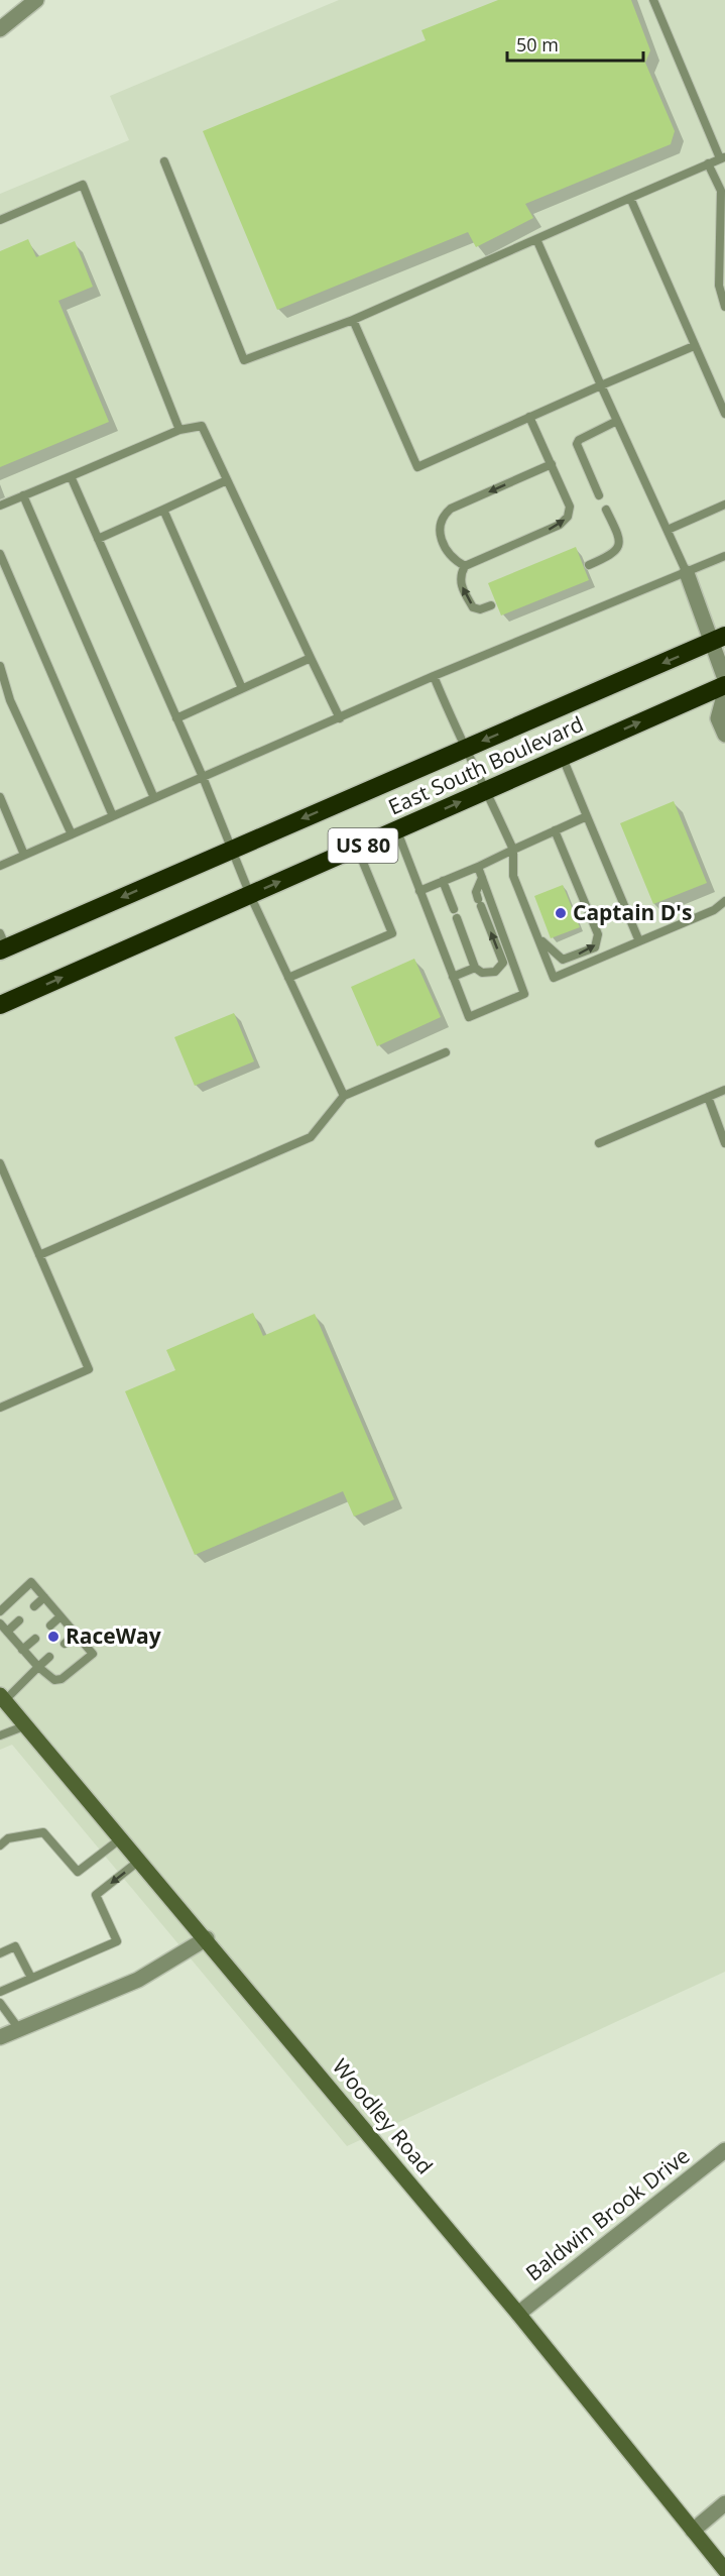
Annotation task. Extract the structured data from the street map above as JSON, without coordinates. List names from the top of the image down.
{
  "streets": {
    "highway": ["East South Boulevard", "US 80"],
    "street": ["Woodley Road", "Baldwin Brook Drive"]
  },
  "crossings": [
    ["Woodley Road", "Baldwin Brook Drive"]
  ],
  "places": ["Captain D's", "RaceWay"],
  "scale_bar": "50 m"
}
